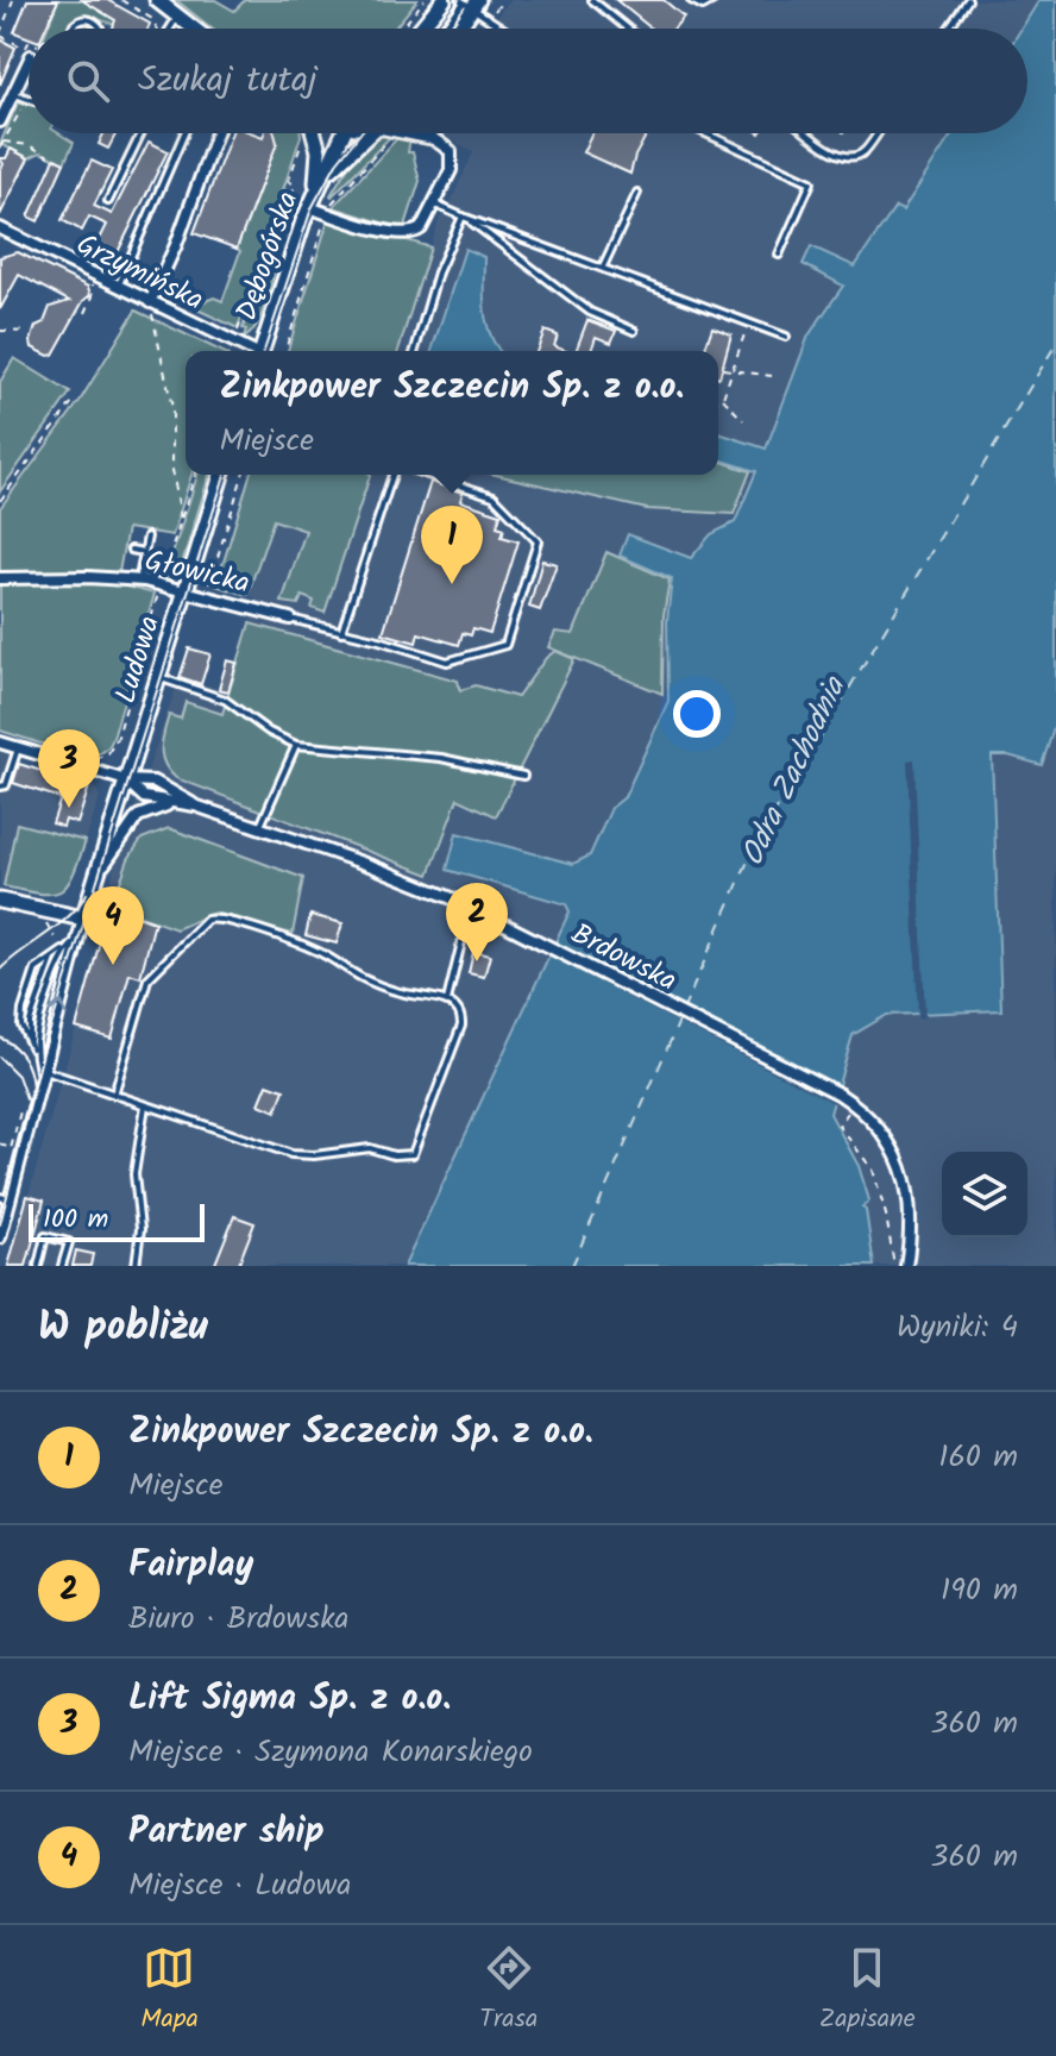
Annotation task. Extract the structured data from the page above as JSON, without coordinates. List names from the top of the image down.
{
  "streets": {
    "street": [
      "Dębogórska",
      "Grzymińska",
      "Głowicka",
      "Ludowa",
      "Brdowska"
    ]
  },
  "crossings": [
    ["Głowicka", "Ludowa"],
    ["Ludowa", "Brdowska"]
  ],
  "water": ["Odra Zachodnia"],
  "scale_bar": "100 m",
  "page": {
    "search": "Szukaj tutaj",
    "popup": ["Zinkpower Szczecin Sp. z o.o.", "Miejsce"],
    "pins": [
      "1",
      "3",
      "2",
      "4"
    ],
    "scale": "100 m",
    "heading": ["W pobliżu", "Wyniki: 4"],
    "list": [
      {
        "mark": "1",
        "name": "Zinkpower Szczecin Sp. z o.o.",
        "note": "Miejsce",
        "value": "160 m"
      },
      {
        "mark": "2",
        "name": "Fairplay",
        "note": "Biuro · Brdowska",
        "value": "190 m"
      },
      {
        "mark": "3",
        "name": "Lift Sigma Sp. z o.o.",
        "note": "Miejsce · Szymona Konarskiego",
        "value": "360 m"
      },
      {
        "mark": "4",
        "name": "Partner ship",
        "note": "Miejsce · Ludowa",
        "value": "360 m"
      }
    ],
    "nav": ["Mapa", "Trasa", "Zapisane"]
  }
}
